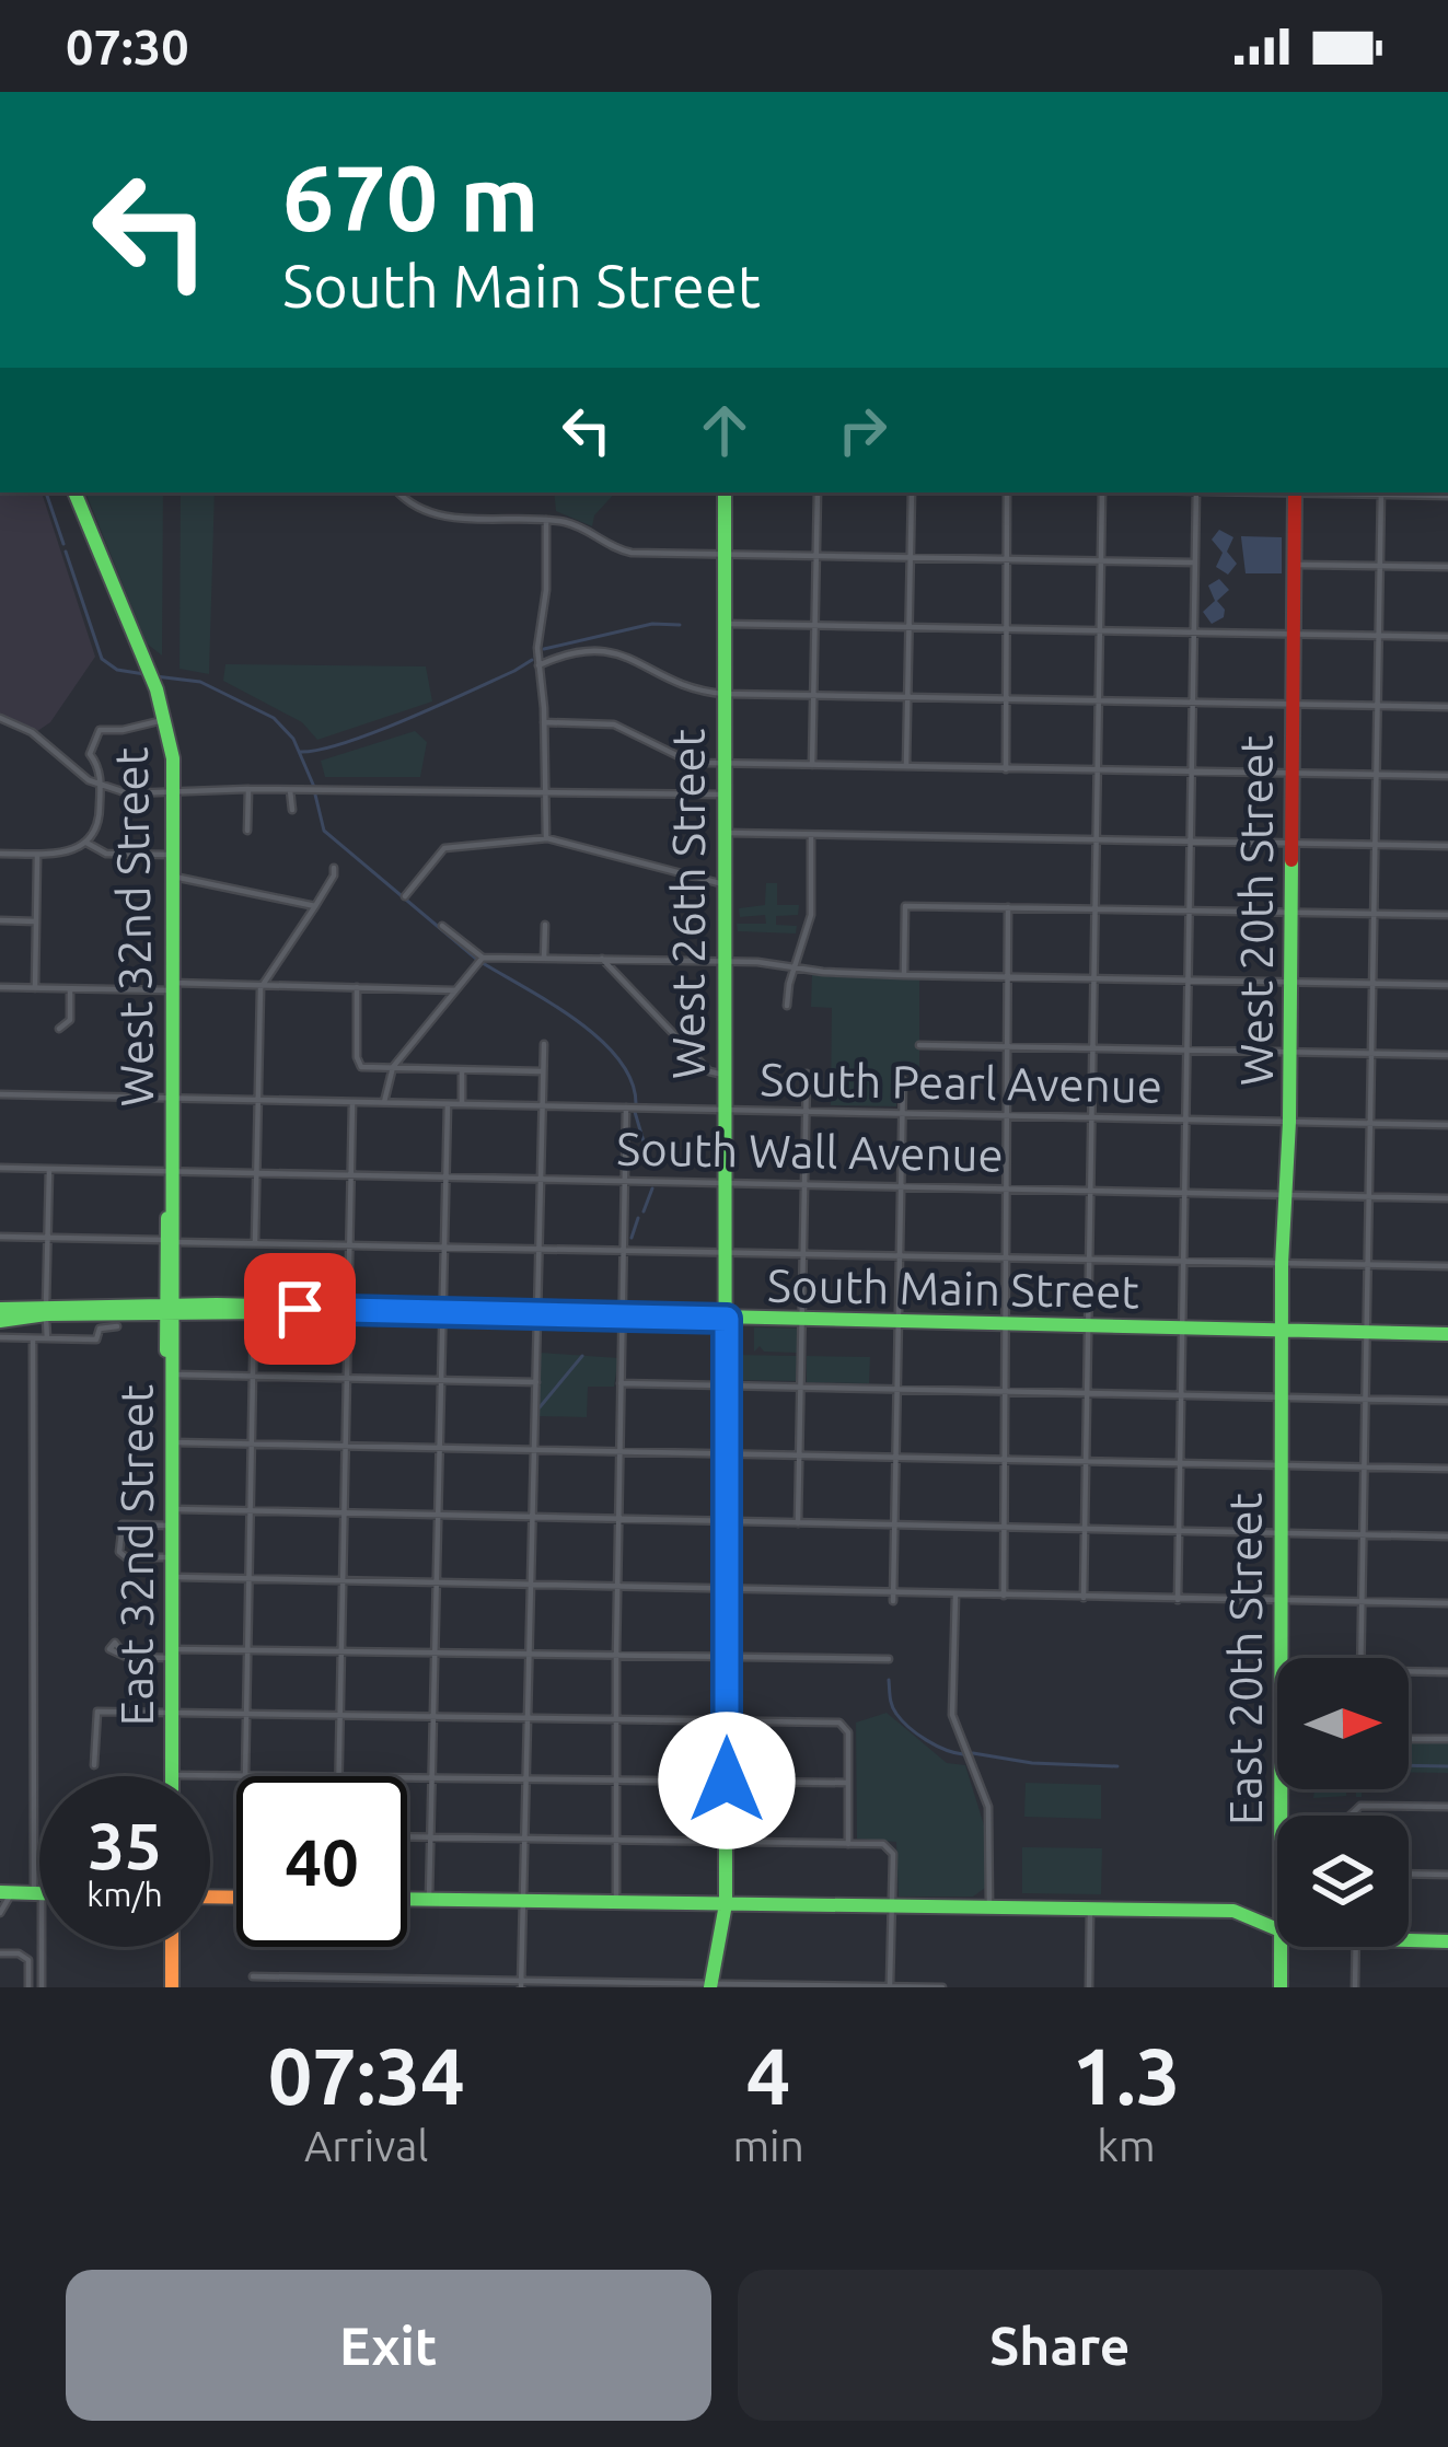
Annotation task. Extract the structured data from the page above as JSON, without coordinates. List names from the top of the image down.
{
  "streets": {
    "main road": [
      "West 26th Street",
      "West 20th Street",
      "West 32nd Street",
      "South Main Street",
      "East 32nd Street",
      "East 20th Street"
    ],
    "street": ["South Pearl Avenue", "South Wall Avenue"]
  },
  "crossings": [
    ["West 26th Street", "South Pearl Avenue"],
    ["West 26th Street", "South Wall Avenue"],
    ["West 26th Street", "South Main Street"],
    ["West 20th Street", "South Pearl Avenue"],
    ["West 20th Street", "South Wall Avenue"],
    ["West 20th Street", "South Main Street"],
    ["West 20th Street", "East 20th Street"],
    ["West 32nd Street", "South Pearl Avenue"],
    ["West 32nd Street", "South Wall Avenue"],
    ["West 32nd Street", "South Main Street"],
    ["West 32nd Street", "East 32nd Street"],
    ["South Main Street", "East 32nd Street"],
    ["South Main Street", "East 20th Street"]
  ],
  "north": "right",
  "page": {
    "status": "07:30",
    "turn": ["670 m", "South Main Street"],
    "speed": "35 km/h",
    "limit": "40",
    "eta": [
      "07:34",
      "Arrival",
      "4",
      "min",
      "1.3",
      "km"
    ],
    "buttons": ["Exit", "Share"]
  }
}
